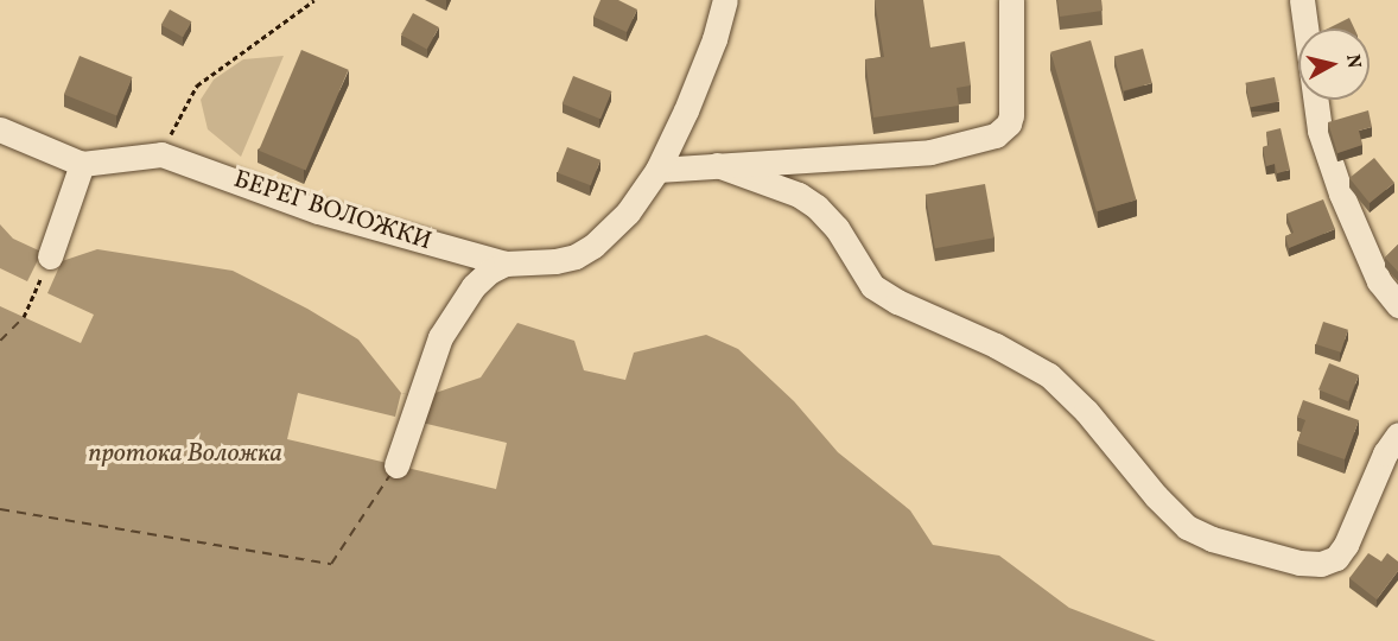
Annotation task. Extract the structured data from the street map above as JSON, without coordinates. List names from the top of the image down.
{
  "streets": {
    "street": ["БЕРЕГ ВОЛОЖКИ"]
  },
  "water": ["протока Воложка"],
  "north": "right"
}
